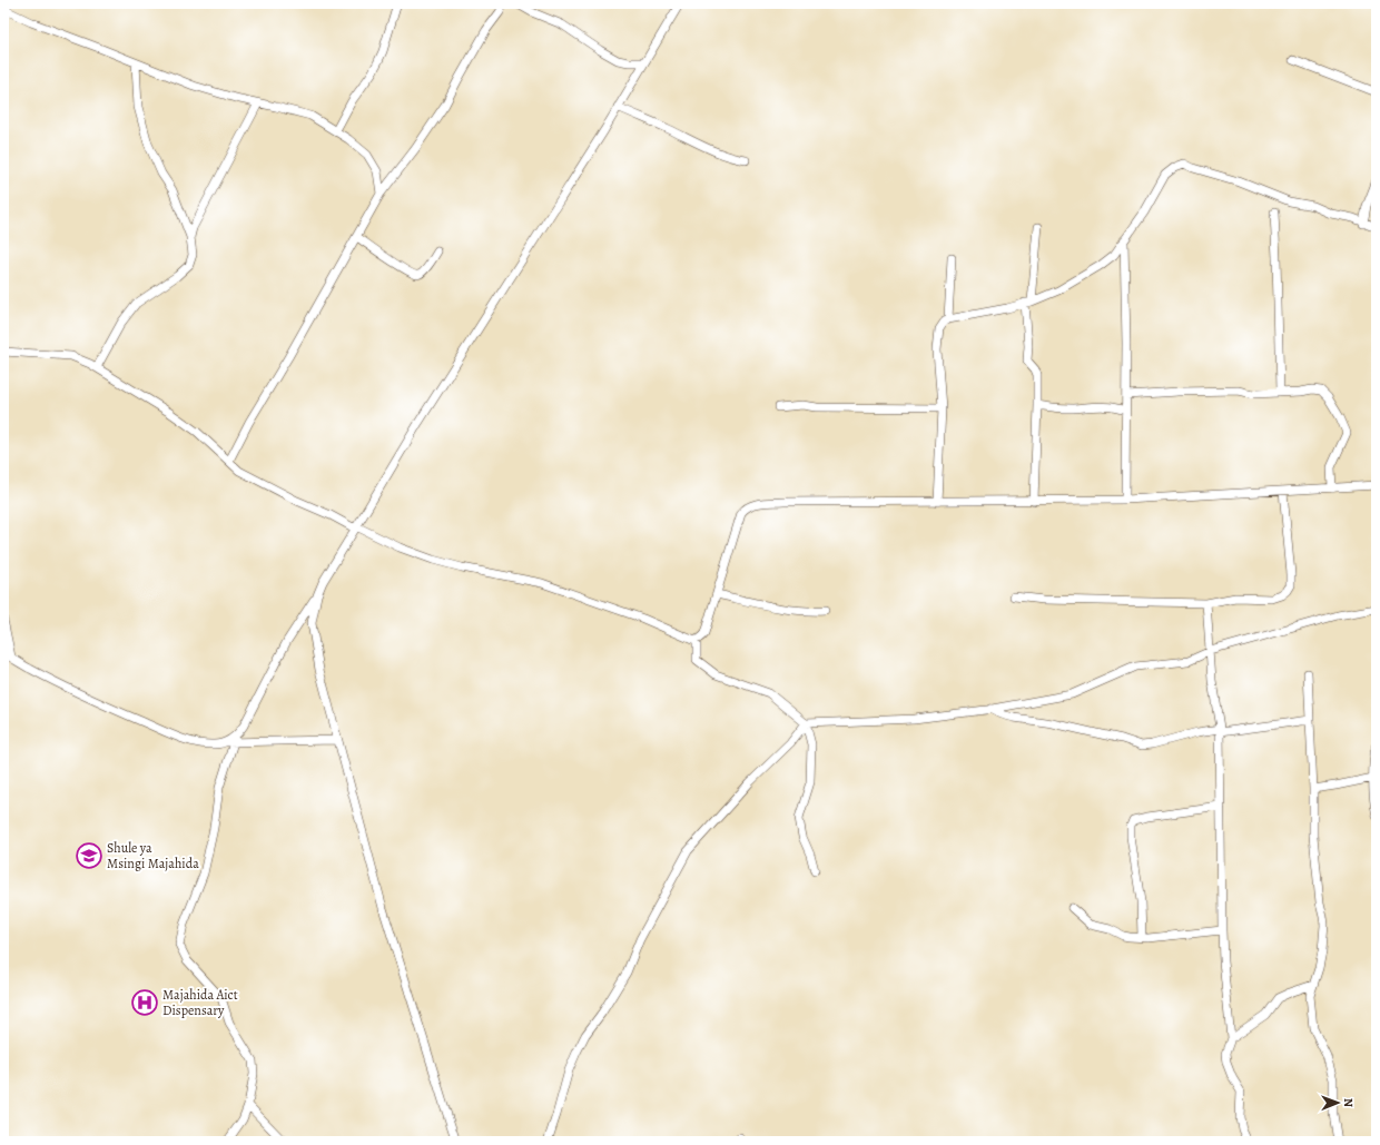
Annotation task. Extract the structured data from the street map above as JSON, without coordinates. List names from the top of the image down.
{
  "places": {
    "school or university": ["Shule ya Msingi Majahida"],
    "hospital": ["Majahida Aict Dispensary"]
  },
  "north": "right"
}
